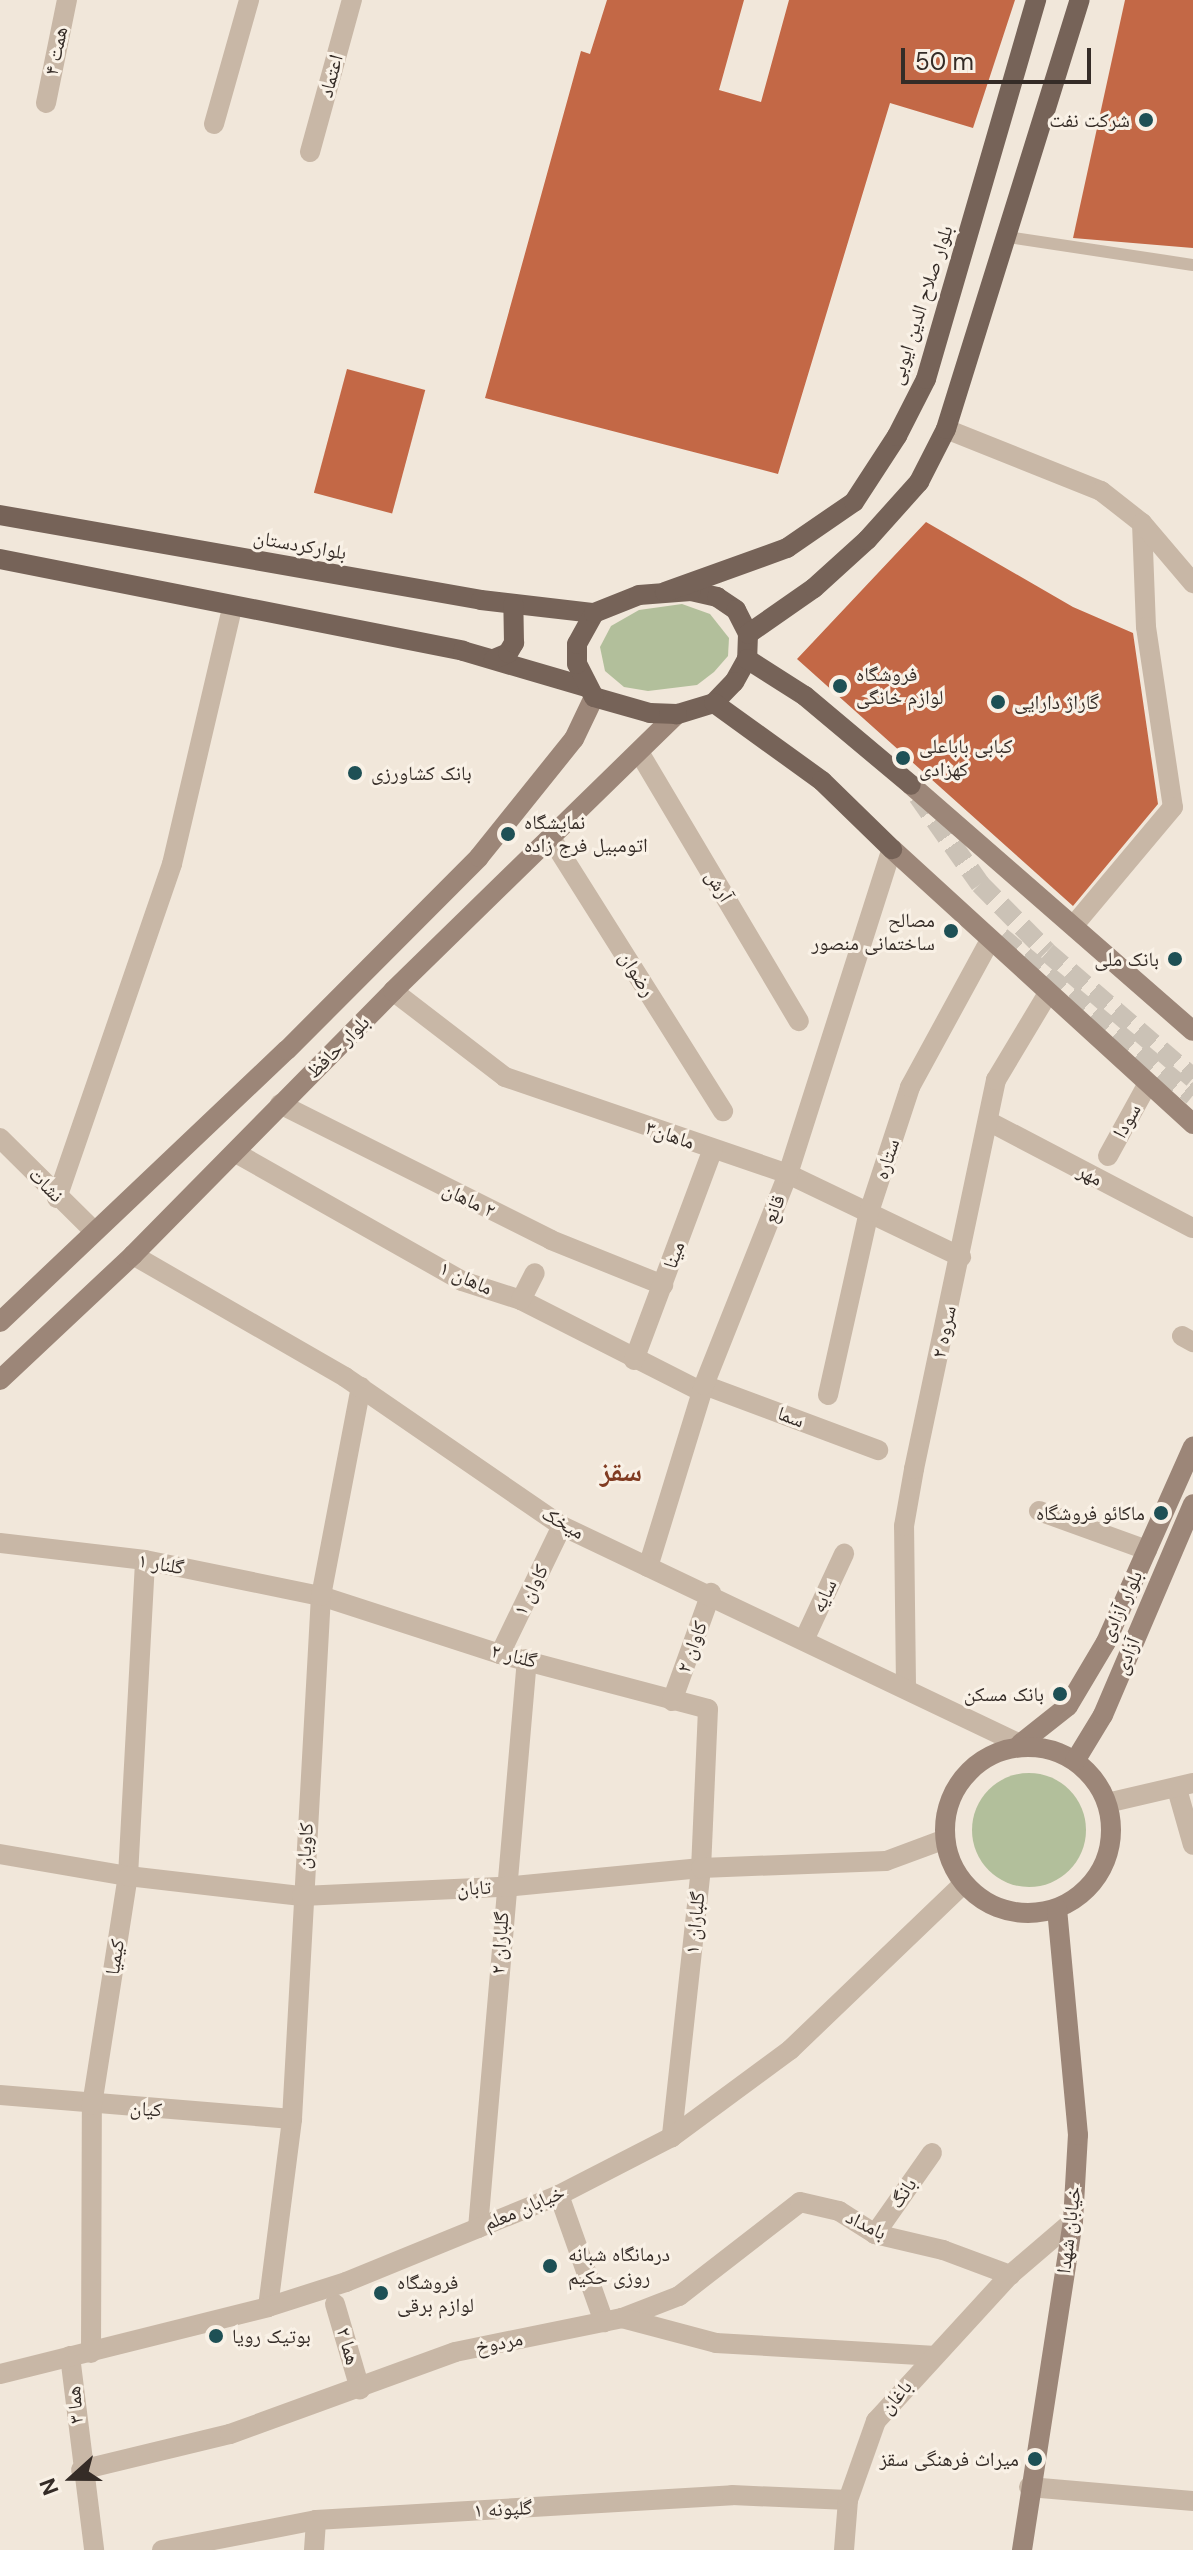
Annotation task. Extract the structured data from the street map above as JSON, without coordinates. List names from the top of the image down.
{
  "streets": {
    "main road": [
      "بلوار صلاح الدین ایوبی",
      "بلوارکردستان",
      "بلوار حافظ",
      "بلوار آزادی",
      "آزادی",
      "خیابان شهدا"
    ],
    "street": [
      "همت ۴",
      "اعتماد",
      "آرش",
      "رضوان",
      "سودا",
      "ماهان۳",
      "ستاره",
      "مهر",
      "نشات",
      "٢ ماهان",
      "قانع",
      "مینا",
      "ماهان ۱",
      "سروه ۲",
      "سما",
      "میخک",
      "گلنار ۱",
      "کاوان ۱",
      "سایه",
      "کاوان ۲",
      "گلنار ۲",
      "کاویان",
      "تابان",
      "گلباران ۱",
      "گلباران ۲",
      "کیمیا",
      "کیان",
      "بانگ",
      "خیابان معلم",
      "بامداد",
      "مردوخ",
      "هما ۲",
      "باغان",
      "هما ۳",
      "گلپونه ۱"
    ]
  },
  "crossings": [
    ["بلوار صلاح الدین ایوبی", "بلوارکردستان"],
    ["بلوار صلاح الدین ایوبی", "بلوار حافظ"],
    ["بلوارکردستان", "بلوار حافظ"],
    ["آرش", "بلوار حافظ"],
    ["رضوان", "بلوار حافظ"],
    ["بلوار حافظ", "ماهان۳"],
    ["بلوار حافظ", "نشات"],
    ["بلوار حافظ", "٢ ماهان"],
    ["بلوار حافظ", "ماهان ۱"],
    ["بلوار حافظ", "میخک"],
    ["ماهان۳", "ستاره"],
    ["ماهان۳", "قانع"],
    ["ماهان۳", "مینا"],
    ["ماهان۳", "سروه ۲"],
    ["مهر", "سروه ۲"],
    ["٢ ماهان", "مینا"],
    ["قانع", "ماهان ۱"],
    ["قانع", "سما"],
    ["قانع", "میخک"],
    ["مینا", "ماهان ۱"],
    ["ماهان ۱", "سما"],
    ["سروه ۲", "میخک"],
    ["میخک", "کاوان ۱"],
    ["میخک", "سایه"],
    ["میخک", "بلوار آزادی"],
    ["میخک", "کاوان ۲"],
    ["میخک", "آزادی"],
    ["میخک", "کاویان"],
    ["میخک", "تابان"],
    ["میخک", "خیابان معلم"],
    ["میخک", "خیابان شهدا"],
    ["گلنار ۱", "گلنار ۲"],
    ["گلنار ۱", "کاویان"],
    ["گلنار ۱", "کیمیا"],
    ["کاوان ۱", "گلنار ۲"],
    ["بلوار آزادی", "آزادی"],
    ["بلوار آزادی", "تابان"],
    ["بلوار آزادی", "خیابان معلم"],
    ["بلوار آزادی", "خیابان شهدا"],
    ["کاوان ۲", "گلنار ۲"],
    ["گلنار ۲", "کاویان"],
    ["گلنار ۲", "گلباران ۱"],
    ["گلنار ۲", "گلباران ۲"],
    ["آزادی", "تابان"],
    ["آزادی", "خیابان معلم"],
    ["آزادی", "خیابان شهدا"],
    ["کاویان", "تابان"],
    ["کاویان", "کیان"],
    ["کاویان", "خیابان معلم"],
    ["تابان", "گلباران ۱"],
    ["تابان", "گلباران ۲"],
    ["تابان", "کیمیا"],
    ["تابان", "خیابان معلم"],
    ["تابان", "خیابان شهدا"],
    ["گلباران ۱", "خیابان معلم"],
    ["گلباران ۲", "خیابان معلم"],
    ["کیمیا", "کیان"],
    ["کیمیا", "خیابان معلم"],
    ["بانگ", "بامداد"],
    ["خیابان معلم", "خیابان شهدا"],
    ["خیابان معلم", "هما ۳"],
    ["بامداد", "مردوخ"],
    ["بامداد", "باغان"],
    ["مردوخ", "هما ۲"],
    ["مردوخ", "باغان"],
    ["مردوخ", "هما ۳"],
    ["باغان", "گلپونه ۱"]
  ],
  "districts": ["سقز"],
  "places": [
    "شرکت نفت",
    "فروشگاه لوازم خانگی",
    "گاراژ دارایی",
    "کبابی باباعلی کهزادی",
    "بانک کشاورزی",
    "نمایشگاه اتومبیل فرج زاده",
    "مصالح ساختمانی منصور",
    "بانک ملی",
    "ماکائو فروشگاه",
    "بانک مسکن",
    "درمانگاه شبانه روزی حکیم",
    "فروشگاه لوازم برقی",
    "بوتیک رویا",
    "میراث فرهنگی سقز"
  ],
  "scale_bar": "50 m",
  "north": "left"
}
